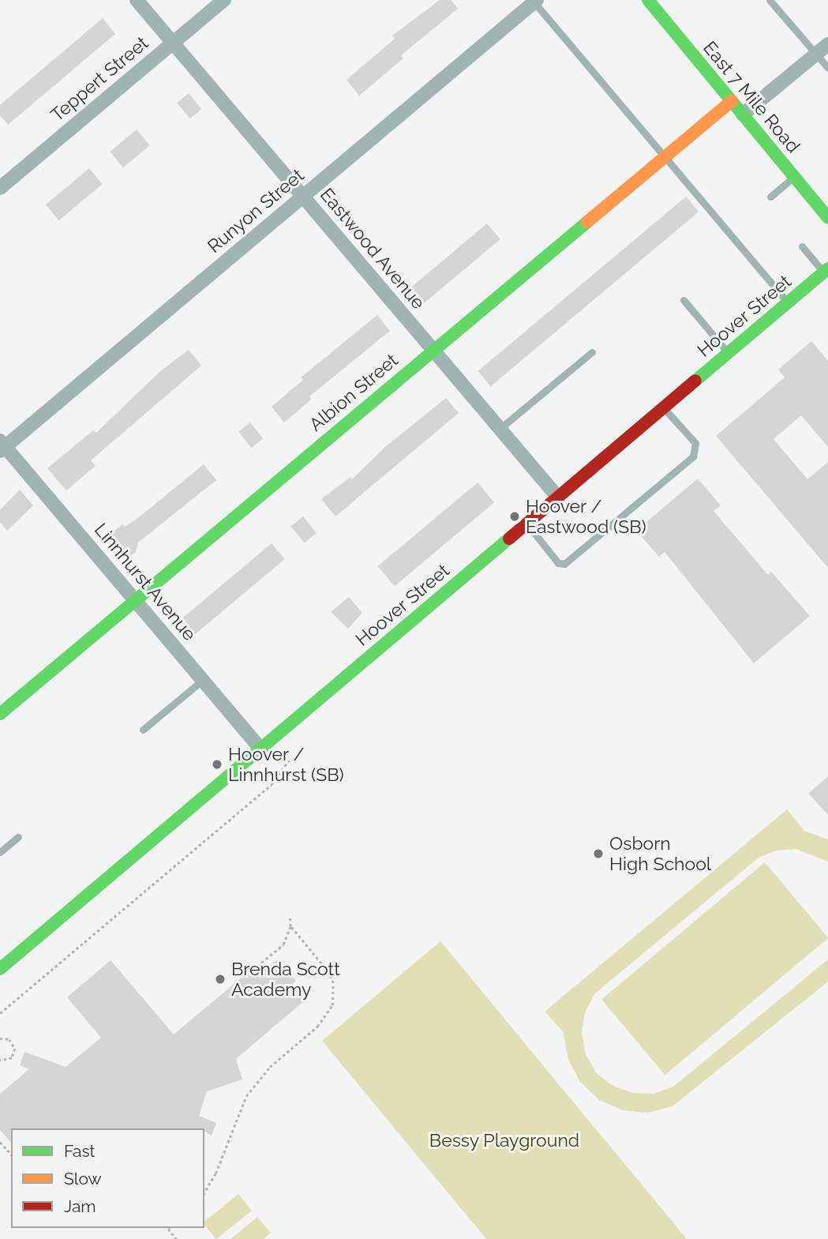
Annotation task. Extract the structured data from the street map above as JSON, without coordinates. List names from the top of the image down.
{
  "streets": {
    "street": [
      "Teppert Street",
      "East 7 Mile Road",
      "Runyon Street",
      "Eastwood Avenue",
      "Hoover Street",
      "Albion Street",
      "Linnhurst Avenue"
    ]
  },
  "crossings": [
    ["Teppert Street", "Eastwood Avenue"],
    ["East 7 Mile Road", "Albion Street"],
    ["Runyon Street", "Eastwood Avenue"],
    ["Runyon Street", "Linnhurst Avenue"],
    ["Eastwood Avenue", "Hoover Street"],
    ["Eastwood Avenue", "Albion Street"],
    ["Hoover Street", "Linnhurst Avenue"],
    ["Albion Street", "Linnhurst Avenue"]
  ],
  "parks": ["Bessy Playground"],
  "places": [
    "Hoover / Eastwood (SB)",
    "Hoover / Linnhurst (SB)",
    "Osborn High School",
    "Brenda Scott Academy"
  ],
  "legend": ["Fast", "Slow", "Jam"]
}
